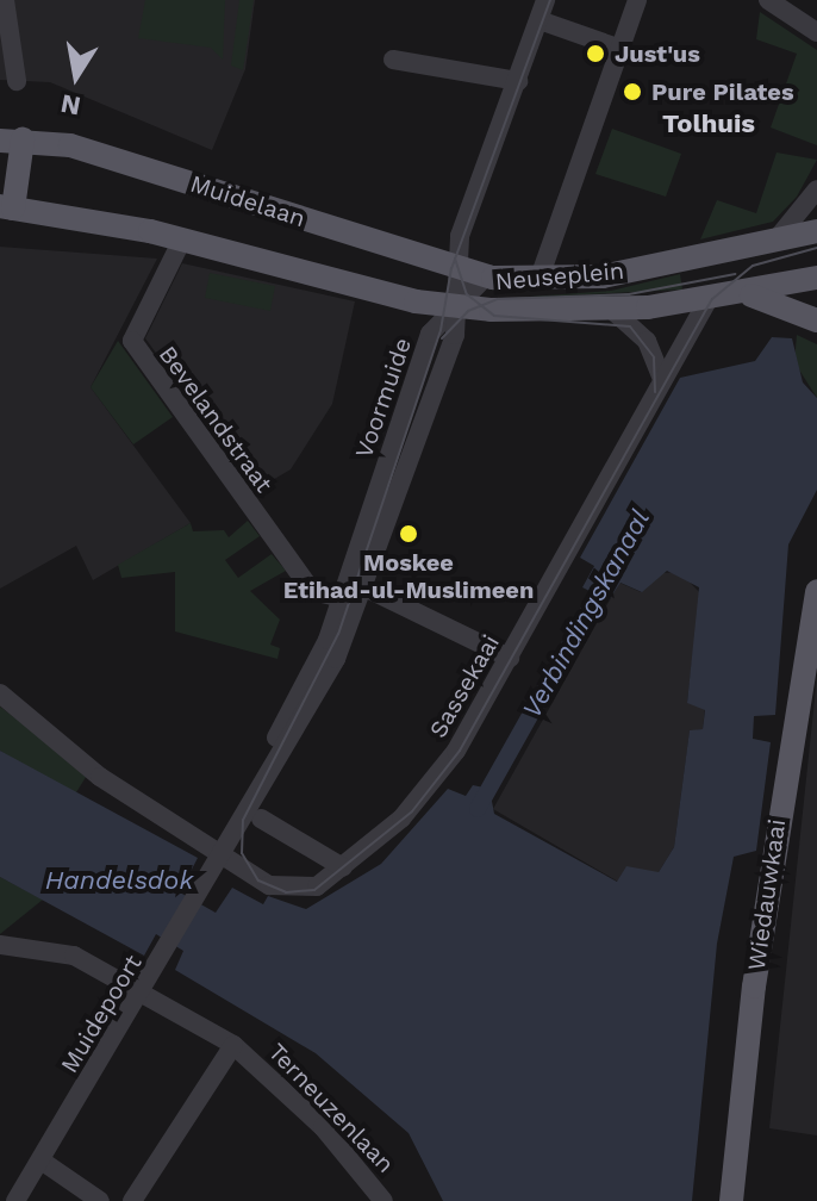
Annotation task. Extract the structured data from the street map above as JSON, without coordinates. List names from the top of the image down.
{
  "streets": {
    "main road": ["Muidelaan", "Neuseplein", "Wiedauwkaai"],
    "street": [
      "Voormuide",
      "Bevelandstraat",
      "Sassekaai",
      "Muidepoort",
      "Terneuzenlaan"
    ]
  },
  "crossings": [
    ["Muidelaan", "Neuseplein"],
    ["Muidelaan", "Voormuide"],
    ["Muidelaan", "Bevelandstraat"],
    ["Neuseplein", "Voormuide"],
    ["Neuseplein", "Sassekaai"],
    ["Voormuide", "Bevelandstraat"],
    ["Voormuide", "Sassekaai"],
    ["Voormuide", "Muidepoort"],
    ["Bevelandstraat", "Sassekaai"],
    ["Sassekaai", "Muidepoort"],
    ["Muidepoort", "Terneuzenlaan"]
  ],
  "districts": ["Tolhuis"],
  "water": ["Verbindingskanaal", "Handelsdok"],
  "places": ["Just'us", "Pure Pilates", "Moskee Etihad-ul-Muslimeen"],
  "north": "bottom"
}
